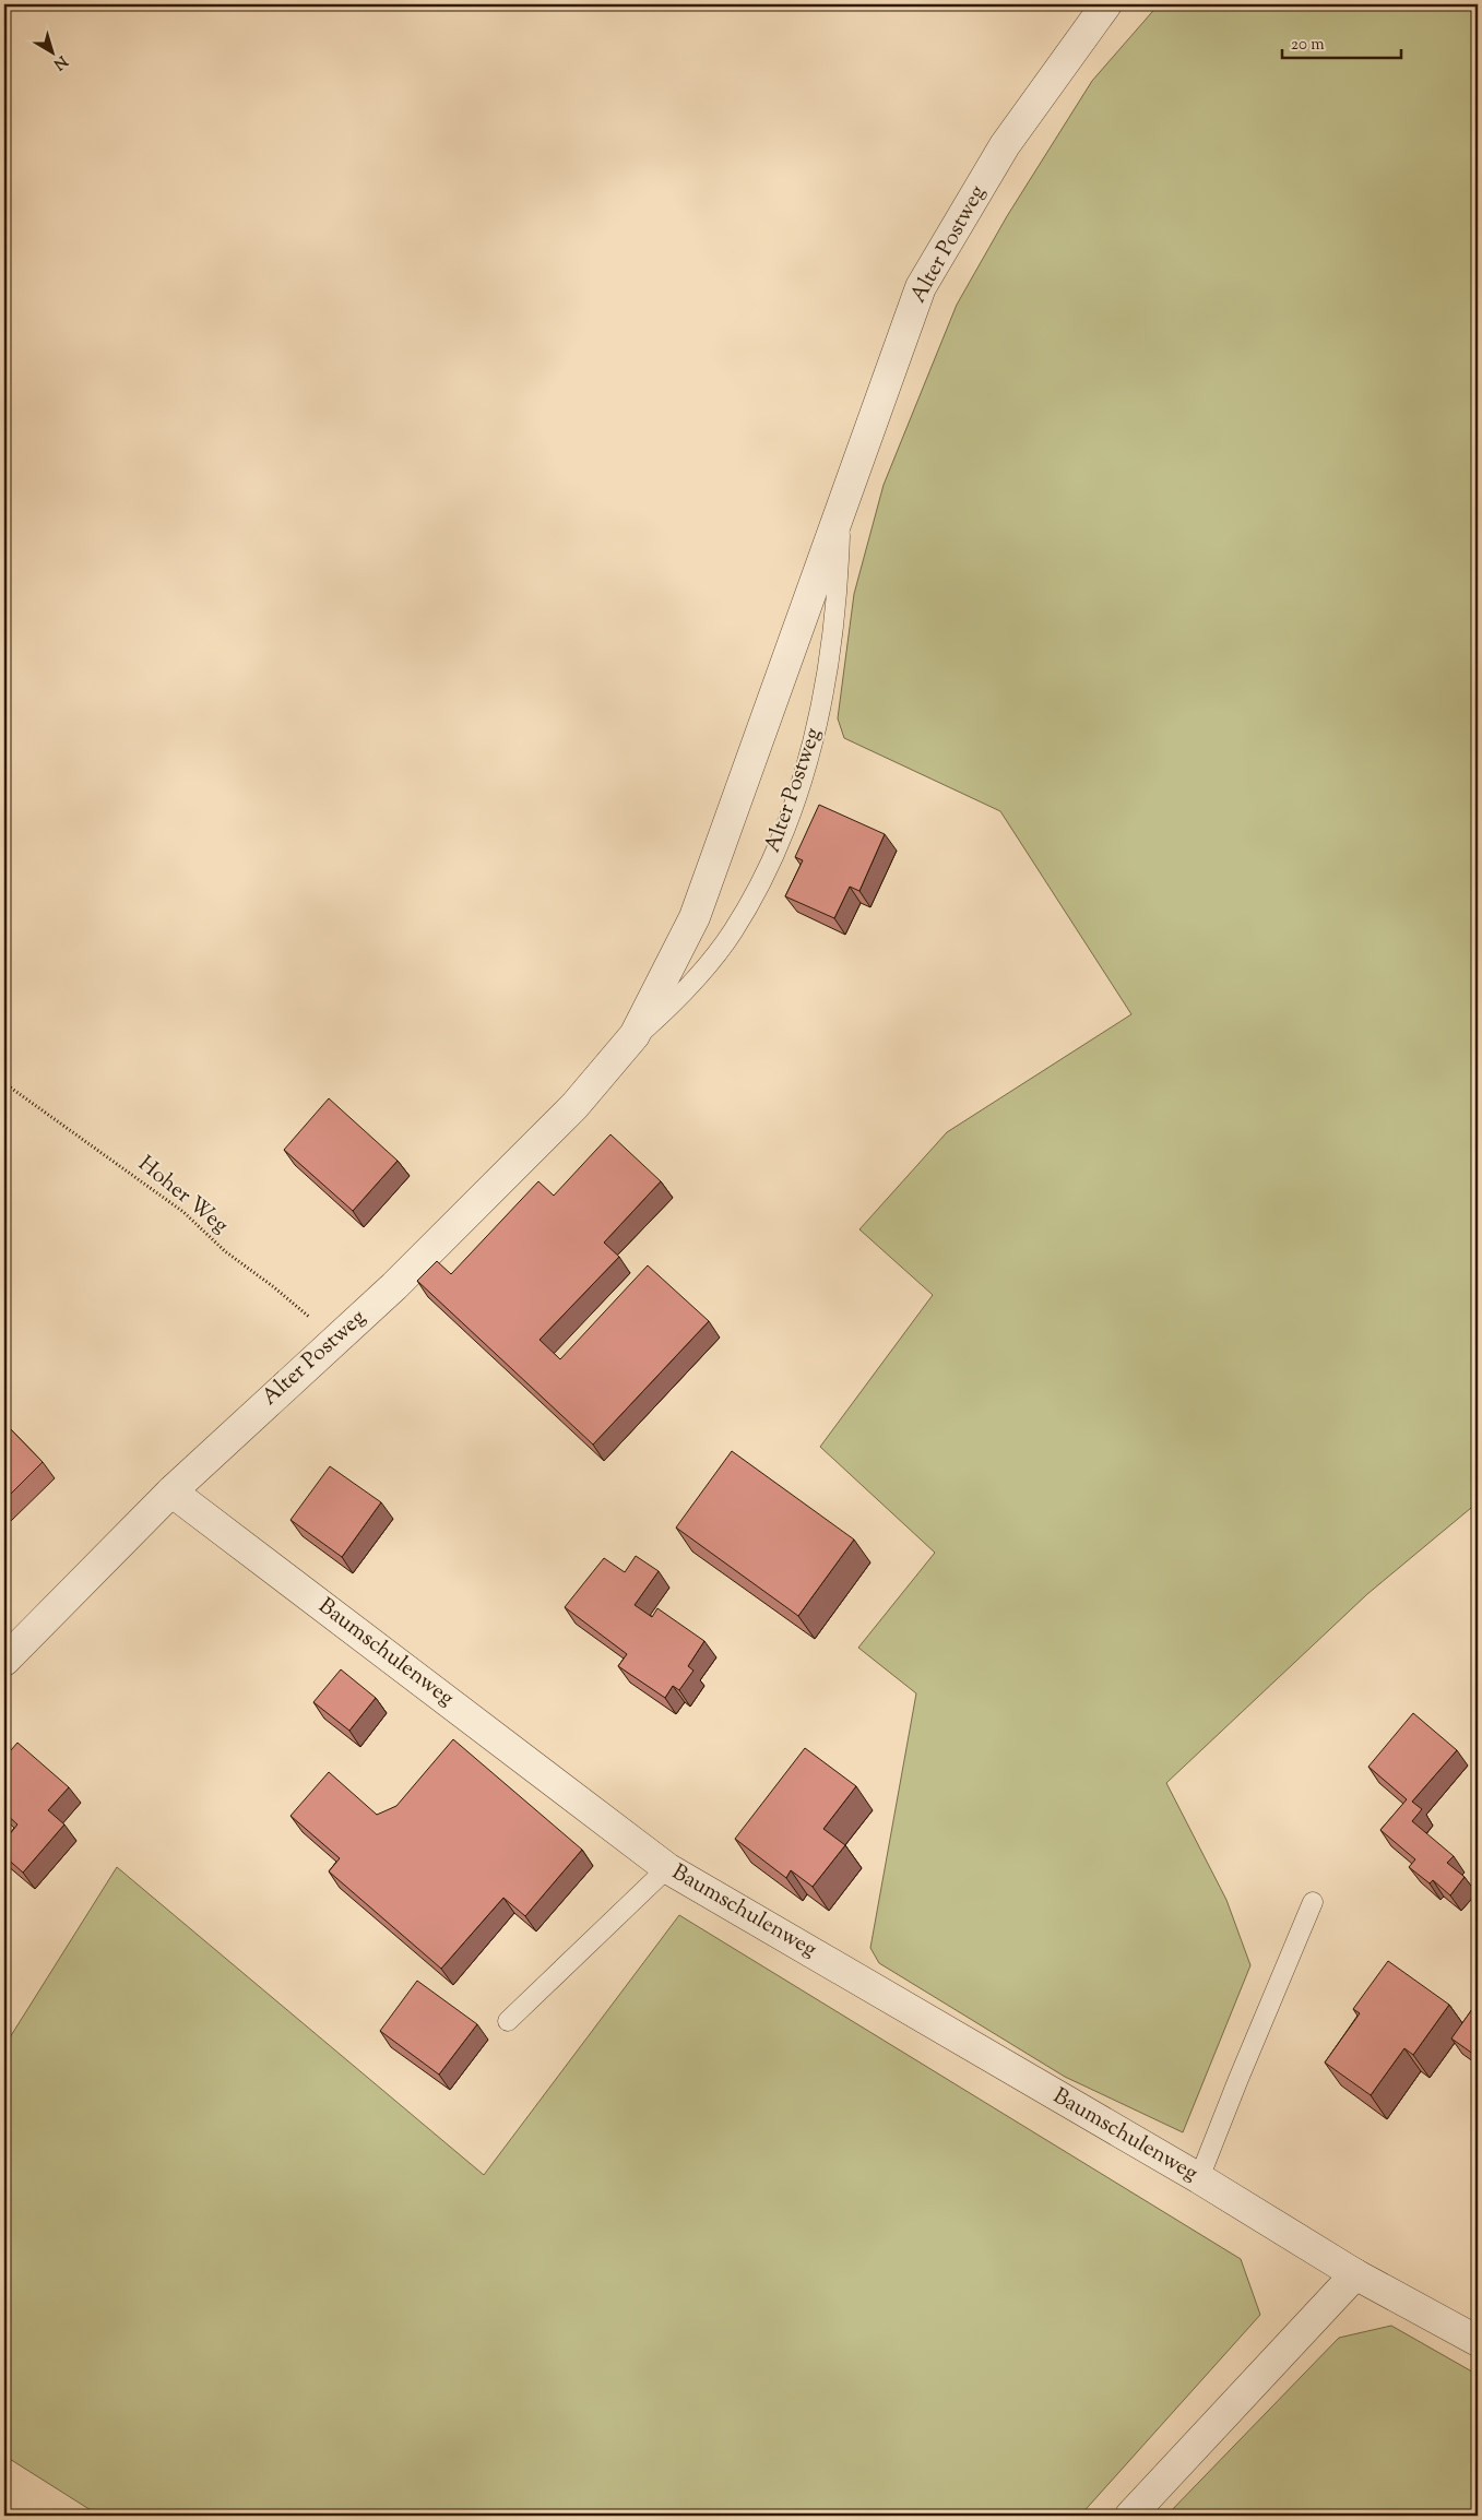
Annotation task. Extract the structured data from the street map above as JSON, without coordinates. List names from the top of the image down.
{
  "streets": {
    "street": ["Alter Postweg", "Baumschulenweg"],
    "path": ["Hoher Weg"]
  },
  "crossings": [
    ["Alter Postweg", "Hoher Weg"],
    ["Alter Postweg", "Baumschulenweg"]
  ],
  "scale_bar": "20 m",
  "north": "bottom right"
}
